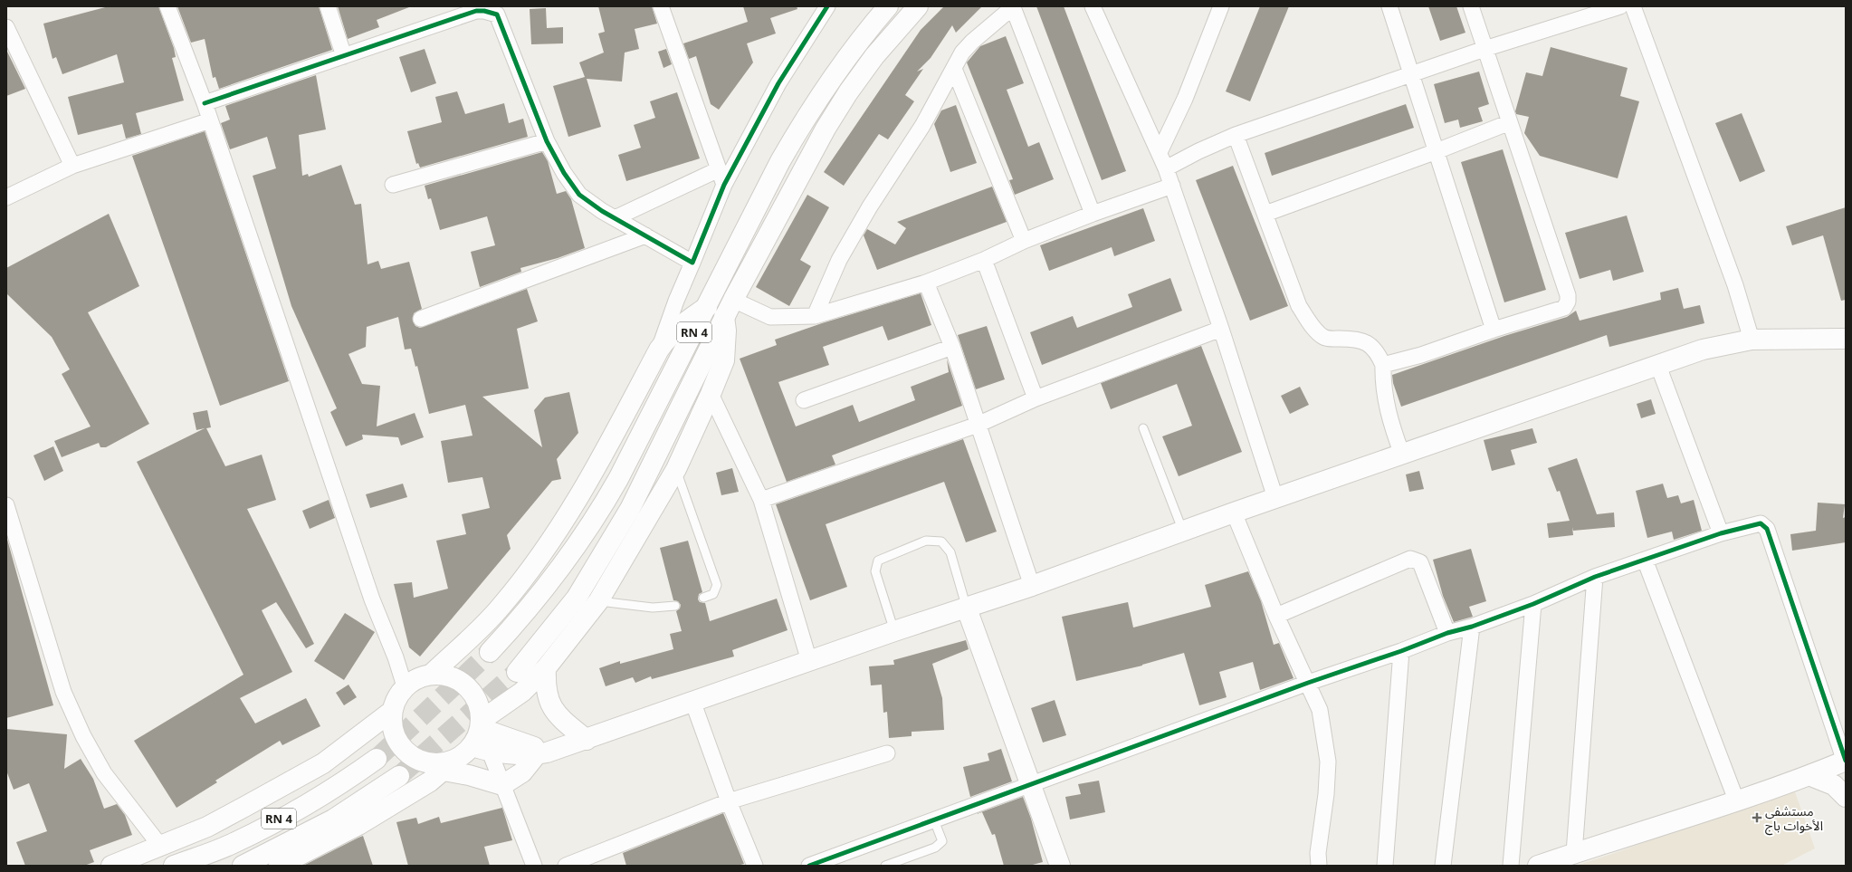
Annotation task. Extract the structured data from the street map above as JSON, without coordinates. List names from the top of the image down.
{
  "streets": {
    "main road": ["RN 4"]
  },
  "places": {
    "health": ["مستشفى الأخوات باج"]
  }
}
